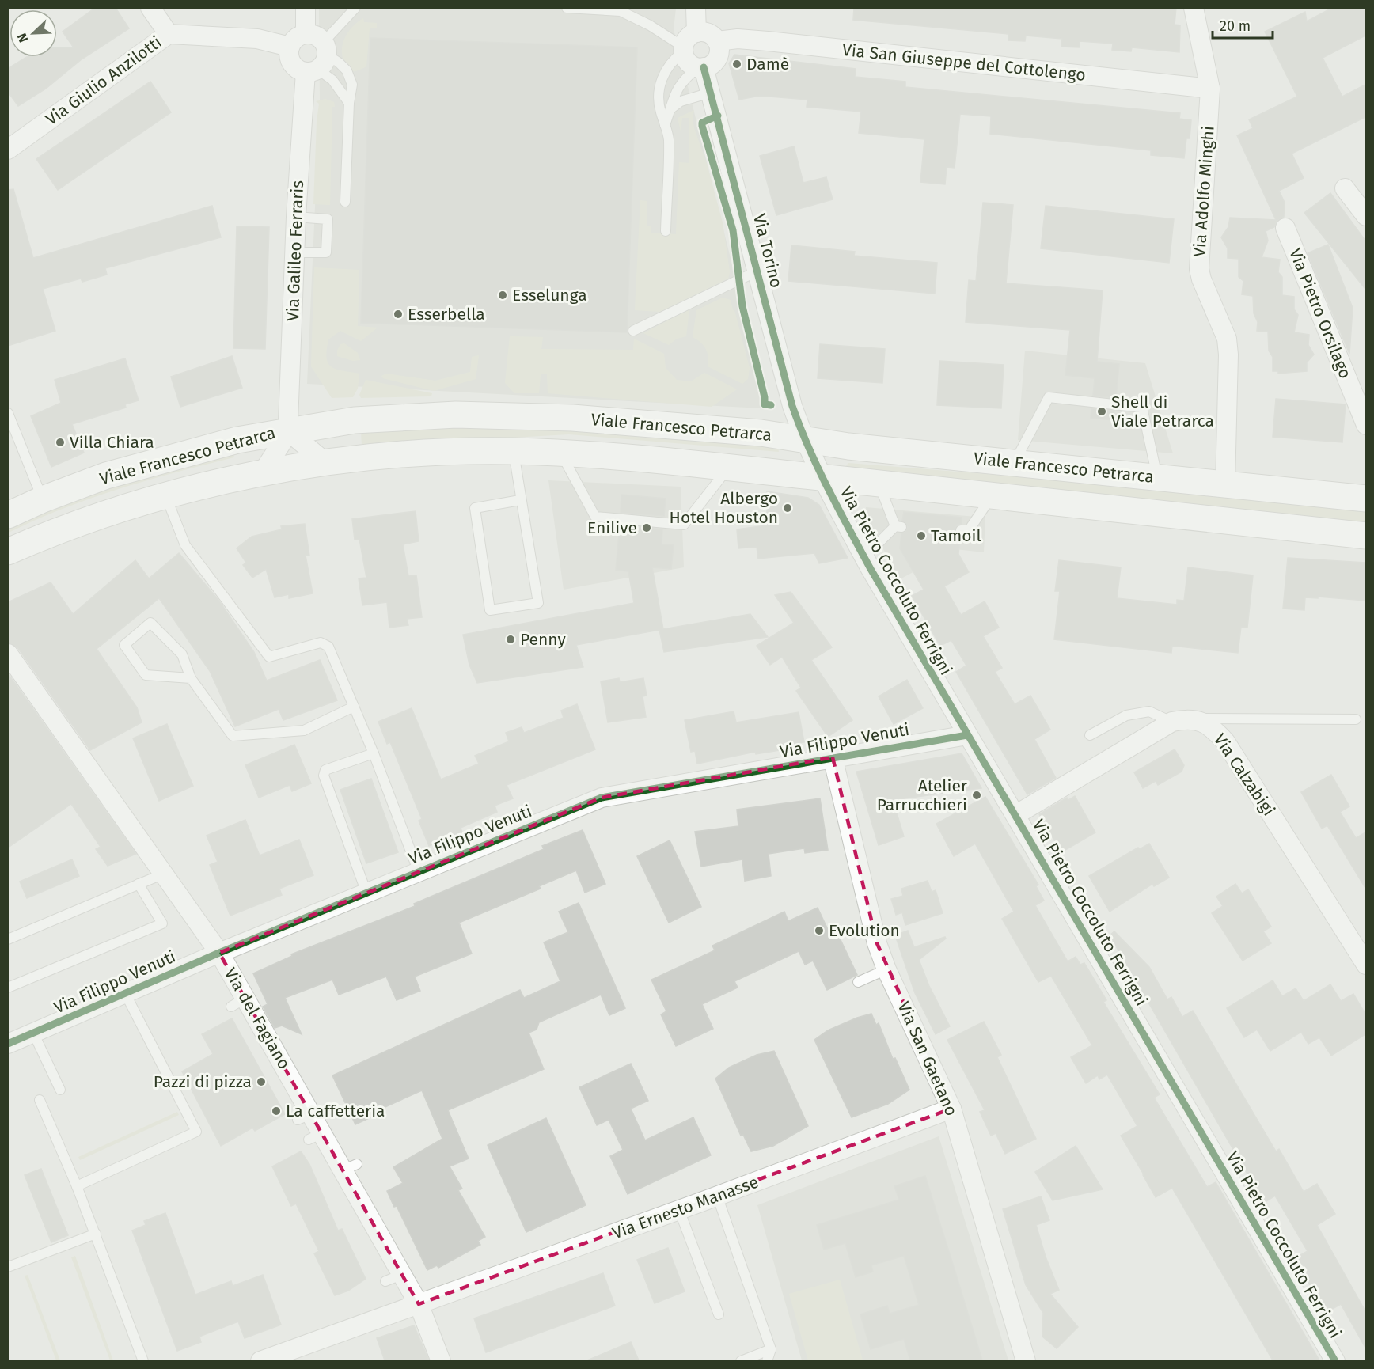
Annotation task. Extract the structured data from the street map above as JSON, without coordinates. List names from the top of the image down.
{
  "streets": {
    "main road": ["Viale Francesco Petrarca"],
    "street": [
      "Via San Giuseppe del Cottolengo",
      "Via Giulio Anzilotti",
      "Via Adolfo Minghi",
      "Via Galileo Ferraris",
      "Via Torino",
      "Via Pietro Orsilago",
      "Via Pietro Coccoluto Ferrigni",
      "Via Filippo Venuti",
      "Via Calzabigi",
      "Via del Fagiano",
      "Via San Gaetano",
      "Via Ernesto Manasse"
    ]
  },
  "crossings": [
    ["Via San Giuseppe del Cottolengo", "Via Adolfo Minghi"],
    ["Via San Giuseppe del Cottolengo", "Via Torino"],
    ["Via Adolfo Minghi", "Viale Francesco Petrarca"],
    ["Via Galileo Ferraris", "Viale Francesco Petrarca"],
    ["Via Torino", "Viale Francesco Petrarca"],
    ["Via Torino", "Via Pietro Coccoluto Ferrigni"],
    ["Viale Francesco Petrarca", "Via Pietro Coccoluto Ferrigni"],
    ["Via Pietro Coccoluto Ferrigni", "Via Filippo Venuti"],
    ["Via Filippo Venuti", "Via del Fagiano"],
    ["Via Filippo Venuti", "Via San Gaetano"],
    ["Via del Fagiano", "Via Ernesto Manasse"],
    ["Via San Gaetano", "Via Ernesto Manasse"]
  ],
  "places": [
    "Damè",
    "Esselunga",
    "Esserbella",
    "Shell di Viale Petrarca",
    "Villa Chiara",
    "Albergo Hotel Houston",
    "Enilive",
    "Tamoil",
    "Penny",
    "Atelier Parrucchieri",
    "Evolution",
    "Pazzi di pizza",
    "La caffetteria"
  ],
  "scale_bar": "20 m",
  "north": "bottom left"
}
